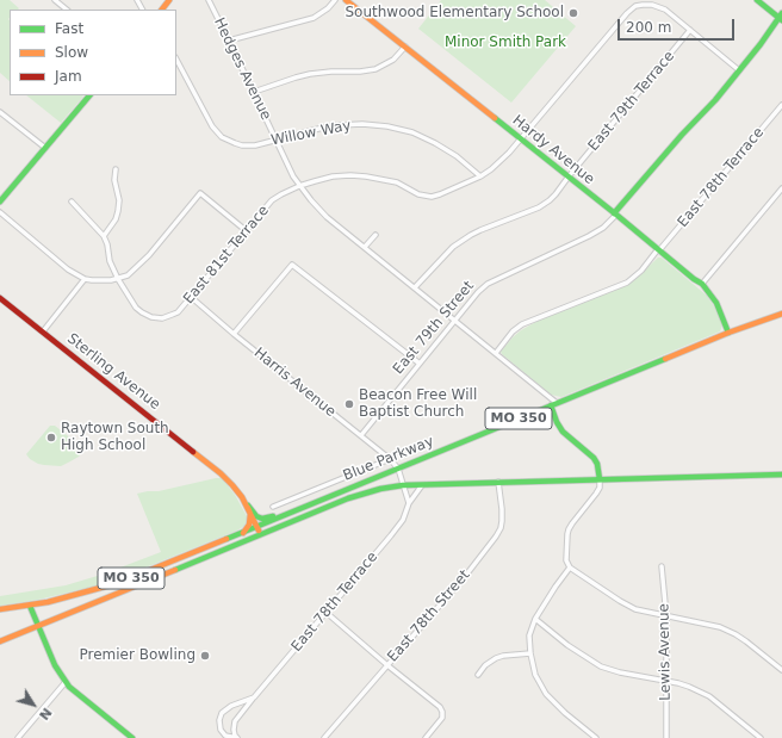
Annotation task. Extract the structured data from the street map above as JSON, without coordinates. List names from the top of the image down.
{
  "streets": {
    "main road": [
      "Hardy Avenue",
      "East 79th Street",
      "Sterling Avenue",
      "MO 350",
      "Blue Parkway"
    ],
    "street": [
      "Hedges Avenue",
      "East 79th Terrace",
      "Willow Way",
      "East 78th Terrace",
      "East 81st Terrace",
      "Harris Avenue",
      "East 78th Street",
      "Lewis Avenue"
    ]
  },
  "crossings": [
    ["Hedges Avenue", "East 79th Terrace"],
    ["Hedges Avenue", "Willow Way"],
    ["Hedges Avenue", "East 78th Terrace"],
    ["Hedges Avenue", "East 81st Terrace"],
    ["Hedges Avenue", "East 79th Street"],
    ["Hedges Avenue", "Blue Parkway"],
    ["East 79th Terrace", "Hardy Avenue"],
    ["East 79th Terrace", "East 81st Terrace"],
    ["Willow Way", "East 81st Terrace"],
    ["Hardy Avenue", "East 78th Terrace"],
    ["Hardy Avenue", "East 81st Terrace"],
    ["Hardy Avenue", "East 79th Street"],
    ["Hardy Avenue", "Blue Parkway"],
    ["East 78th Terrace", "Blue Parkway"],
    ["East 81st Terrace", "Harris Avenue"],
    ["East 79th Street", "Harris Avenue"],
    ["Sterling Avenue", "Blue Parkway"],
    ["Harris Avenue", "Blue Parkway"],
    ["Blue Parkway", "East 78th Street"]
  ],
  "parks": ["Minor Smith Park"],
  "places": [
    "Southwood Elementary School",
    "Beacon Free Will Baptist Church",
    "Raytown South High School",
    "Premier Bowling"
  ],
  "legend": ["Fast", "Slow", "Jam"],
  "scale_bar": "200 m",
  "north": "bottom right"
}
